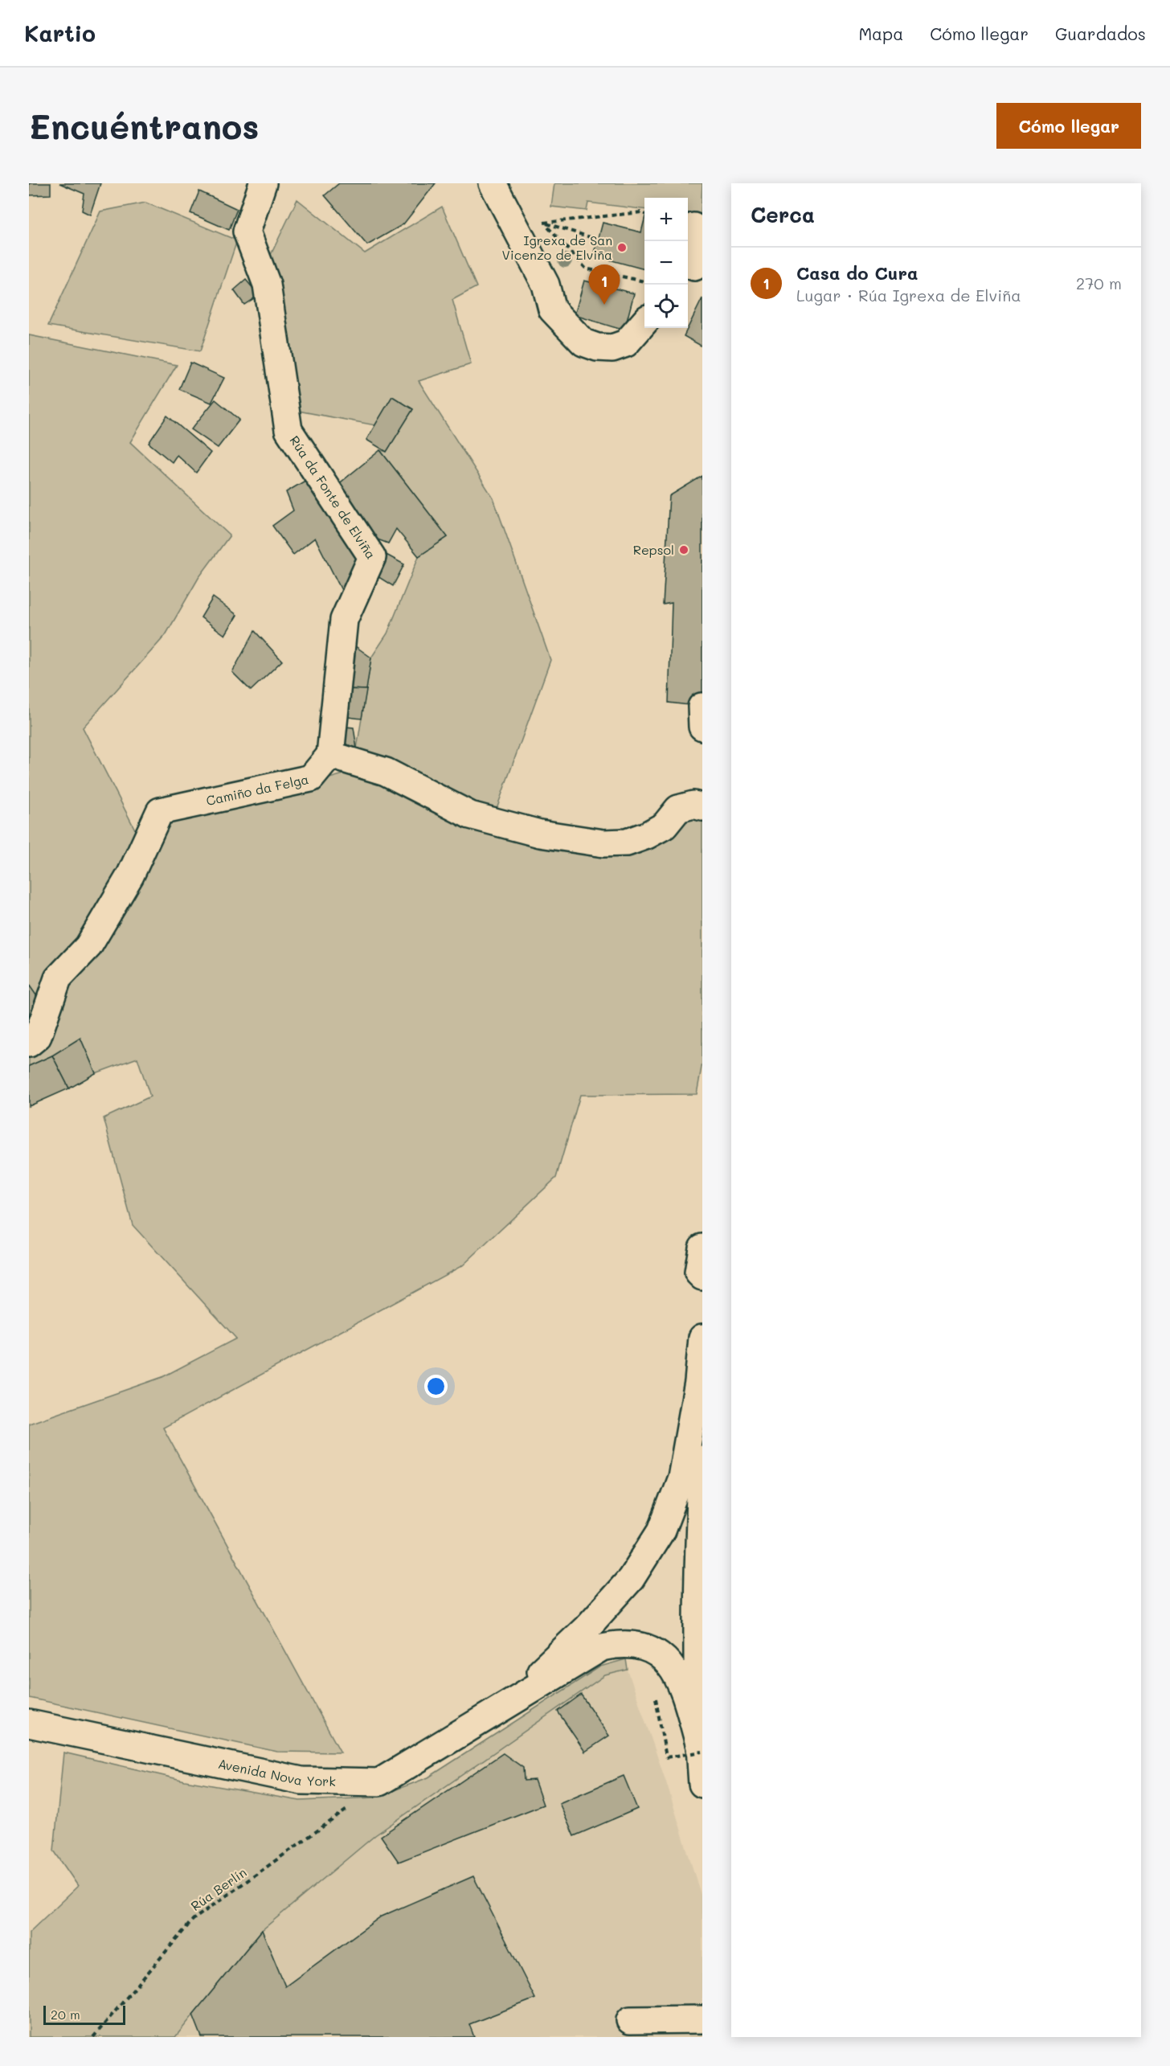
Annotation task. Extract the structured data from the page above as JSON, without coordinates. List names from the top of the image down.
{
  "streets": {
    "street": ["Rúa da Fonte de Elviña", "Camiño da Felga", "Avenida Nova York"],
    "path": ["Rúa Berlín"]
  },
  "crossings": [
    ["Rúa da Fonte de Elviña", "Camiño da Felga"],
    ["Avenida Nova York", "Rúa Berlín"]
  ],
  "places": ["Igrexa de San Vicenzo de Elviña", "Repsol"],
  "scale_bar": "20 m",
  "page": {
    "header": "Kartio",
    "nav": ["Mapa", "Cómo llegar", "Guardados"],
    "buttons": "Cómo llegar",
    "title": "Encuéntranos",
    "heading": "Cerca",
    "map_buttons": ["+", "−"],
    "list": [
      {
        "mark": "1",
        "name": "Casa do Cura",
        "note": "Lugar · Rúa Igrexa de Elviña",
        "value": "270 m"
      }
    ],
    "pins": "1",
    "scale": "20 m"
  }
}
